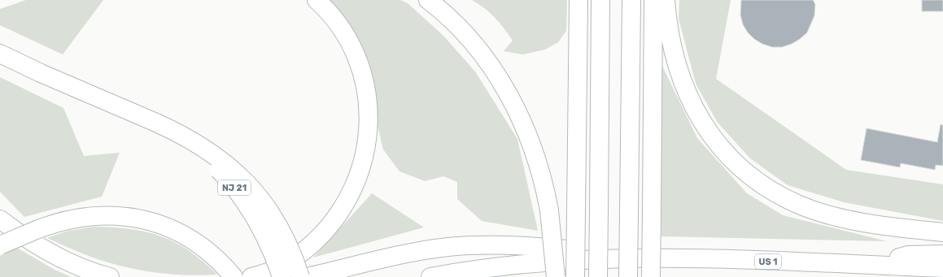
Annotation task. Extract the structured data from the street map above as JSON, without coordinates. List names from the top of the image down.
{
  "streets": {
    "highway": ["NJ 21", "US 1"]
  }
}
